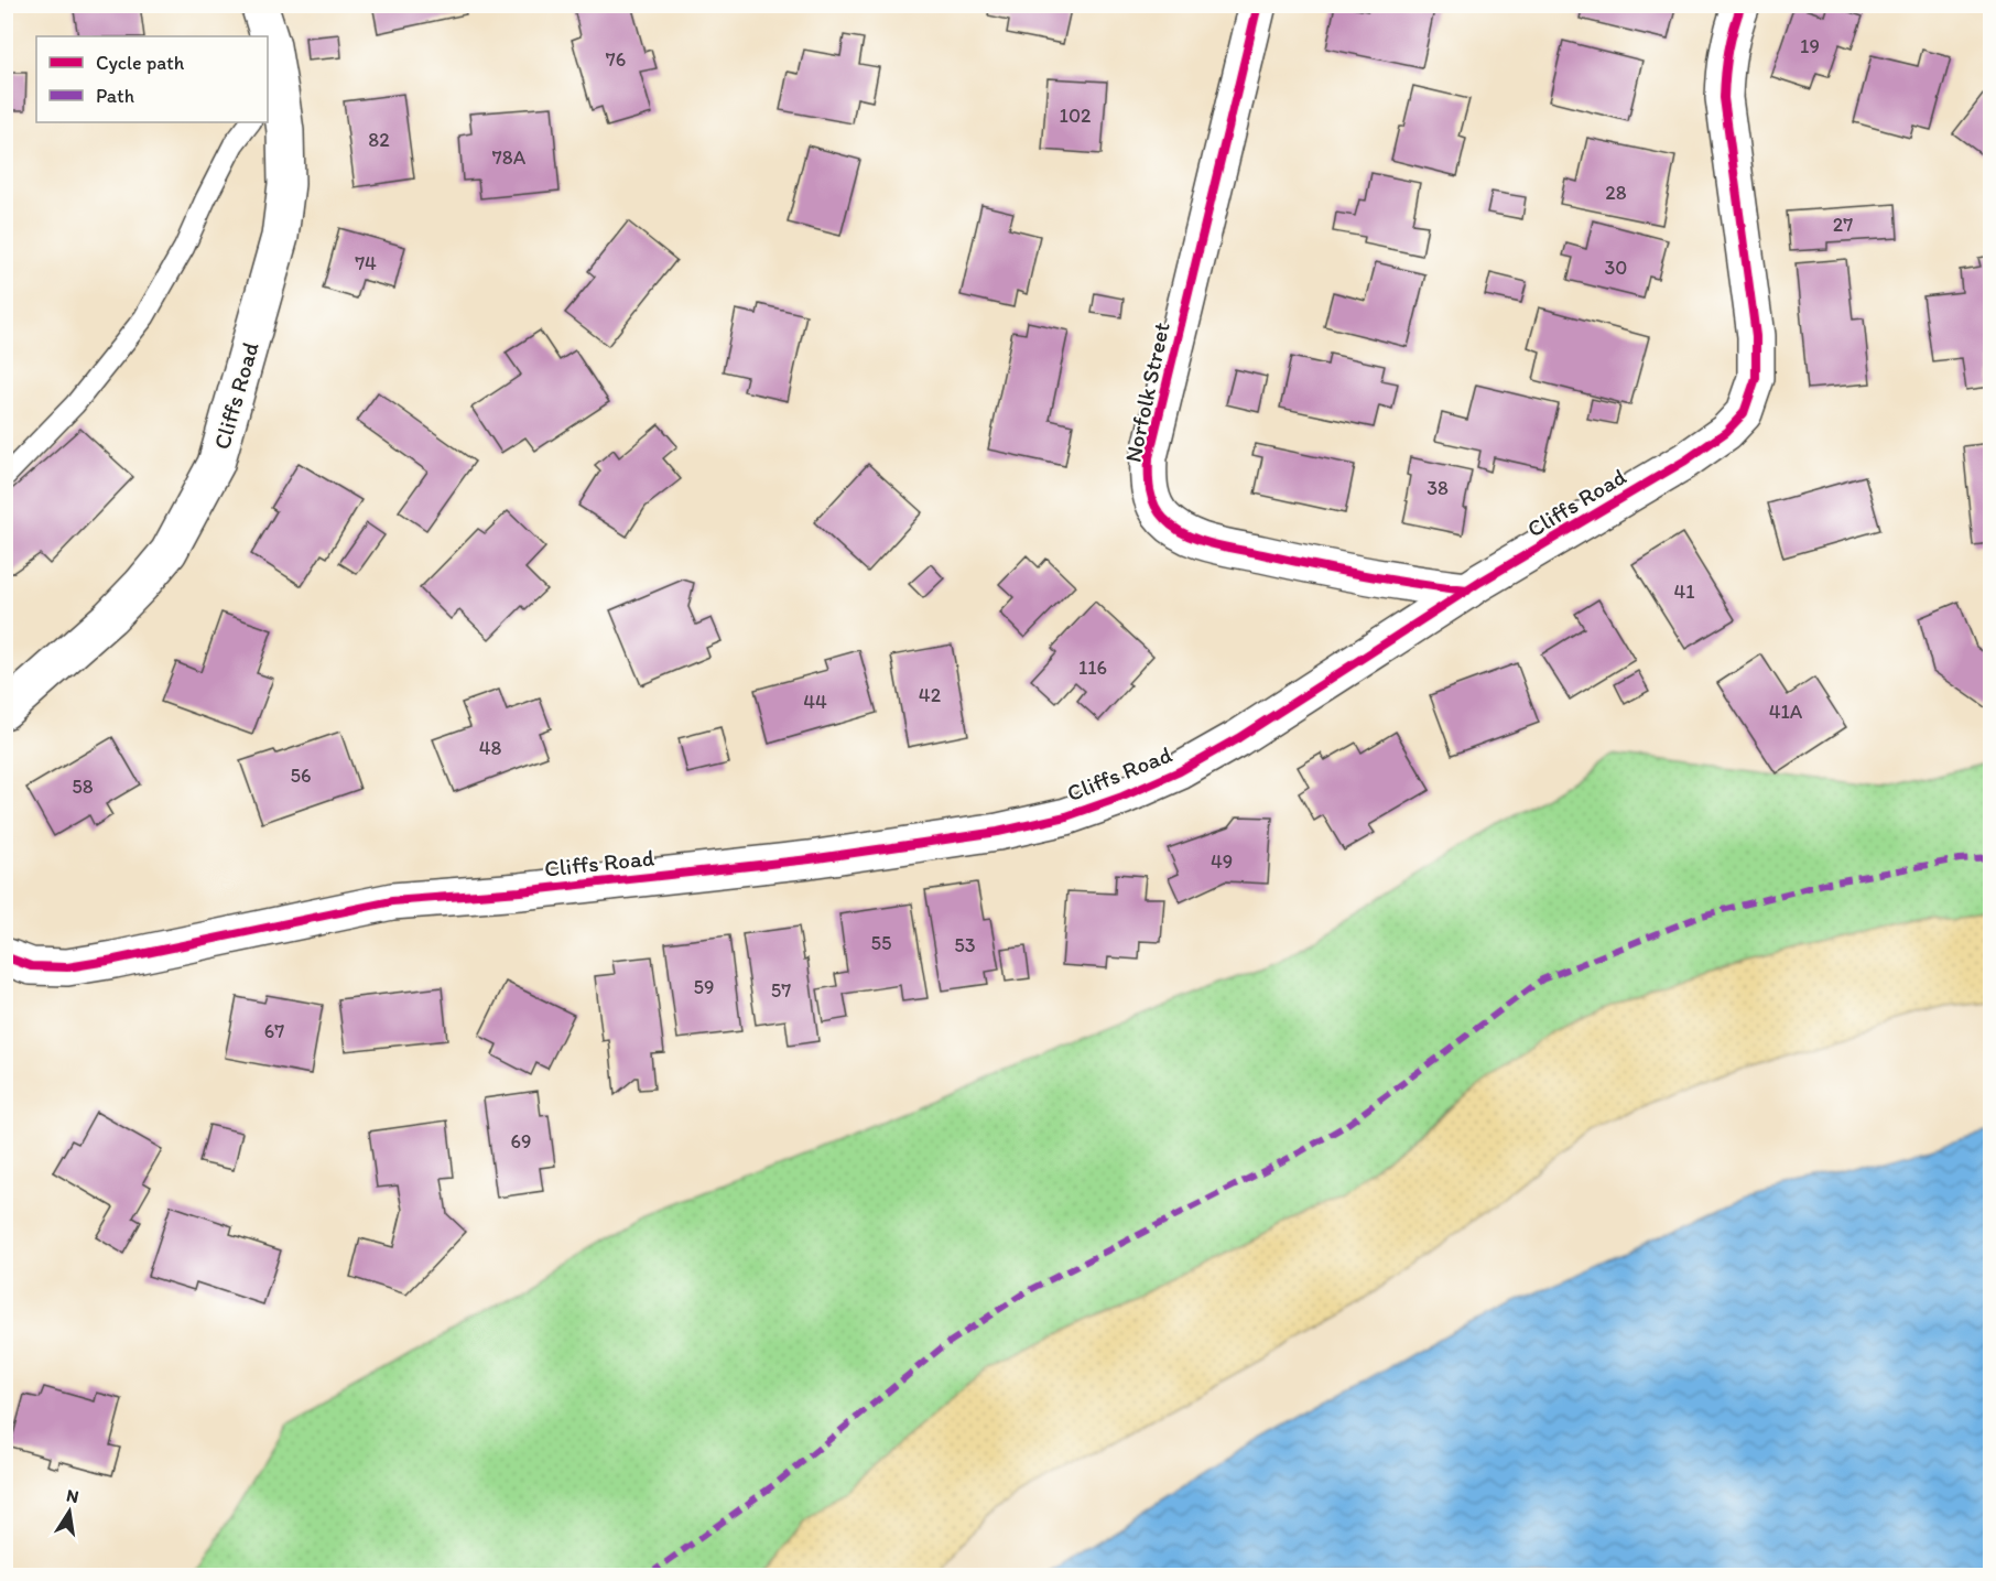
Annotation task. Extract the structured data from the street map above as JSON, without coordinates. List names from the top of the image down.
{
  "streets": {
    "street": ["Norfolk Street", "Cliffs Road"]
  },
  "crossings": [
    ["Norfolk Street", "Cliffs Road"]
  ],
  "house_numbers": [
    "19",
    "76",
    "102",
    "82",
    "78A",
    "28",
    "27",
    "74",
    "30",
    "38",
    "41",
    "116",
    "42",
    "44",
    "41A",
    "48",
    "56",
    "58",
    "49",
    "55",
    "53",
    "59",
    "57",
    "67",
    "69"
  ],
  "legend": ["Cycle path", "Path"],
  "north": "top"
}
